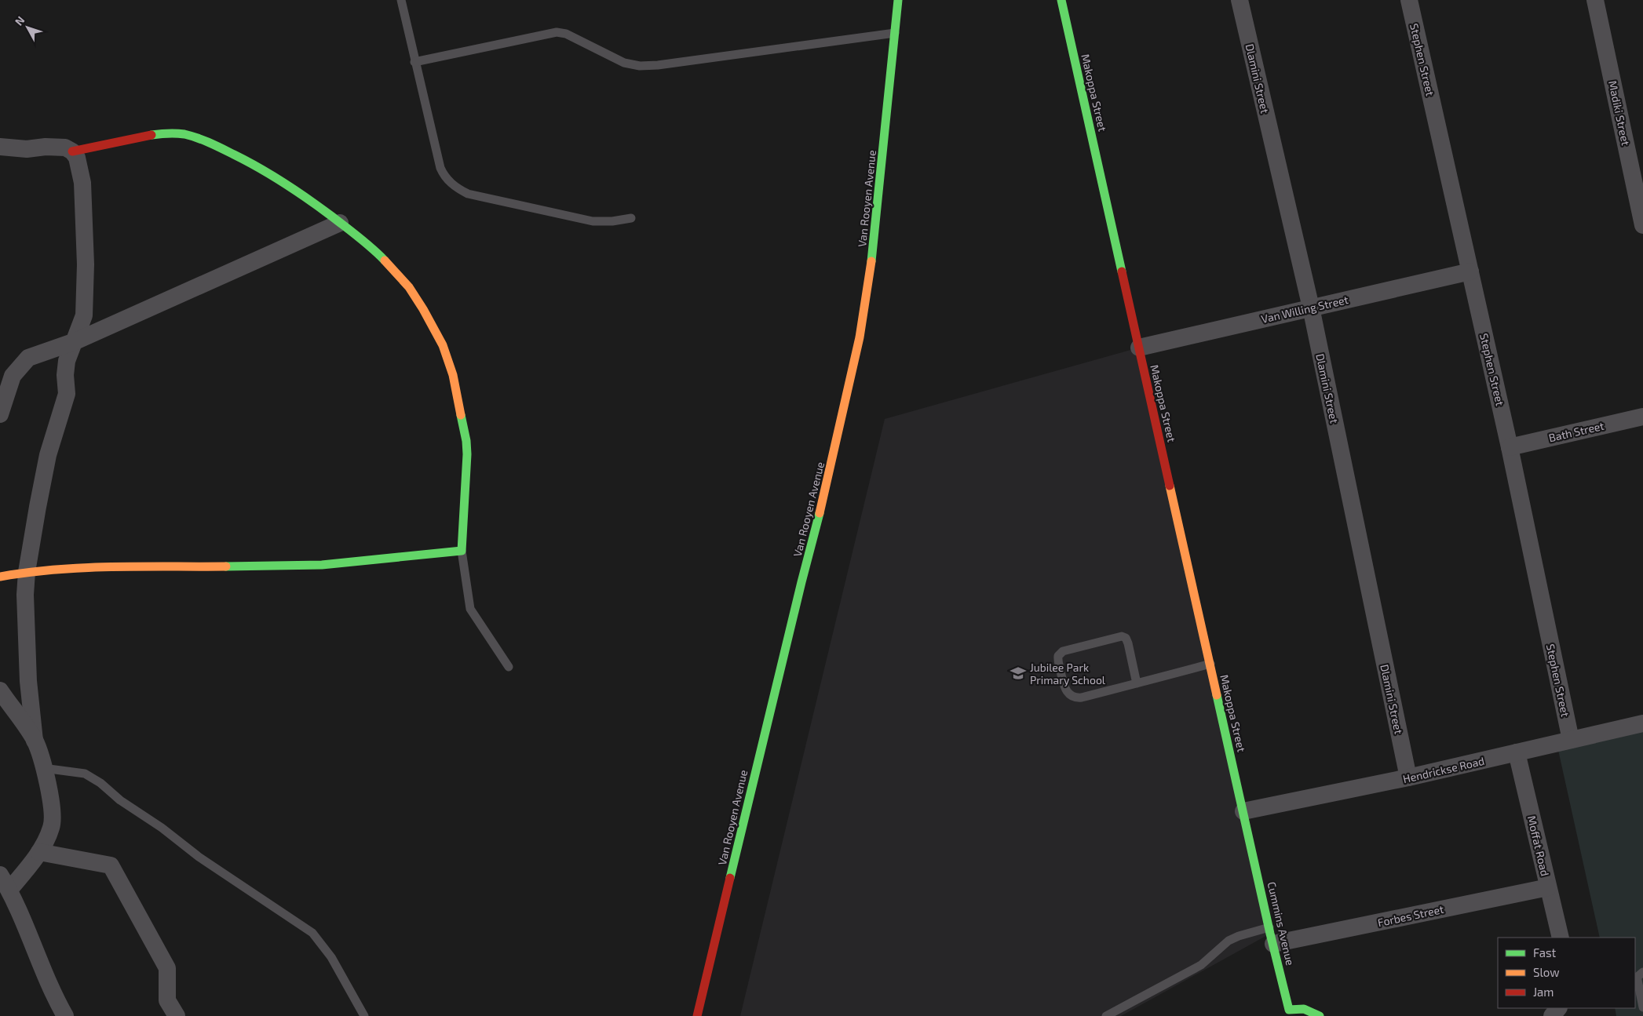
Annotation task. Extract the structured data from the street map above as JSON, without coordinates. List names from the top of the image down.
{
  "streets": {
    "street": [
      "Stephen Street",
      "Dlamini Street",
      "Makoppa Street",
      "Madiki Street",
      "Van Rooyen Avenue",
      "Van Willing Street",
      "Bath Street",
      "Hendrickse Road",
      "Moffat Road",
      "Forbes Street",
      "Cummins Avenue"
    ]
  },
  "crossings": [
    ["Stephen Street", "Van Willing Street"],
    ["Stephen Street", "Bath Street"],
    ["Stephen Street", "Hendrickse Road"],
    ["Dlamini Street", "Van Willing Street"],
    ["Dlamini Street", "Hendrickse Road"],
    ["Makoppa Street", "Van Willing Street"],
    ["Makoppa Street", "Hendrickse Road"],
    ["Makoppa Street", "Cummins Avenue"],
    ["Hendrickse Road", "Moffat Road"],
    ["Hendrickse Road", "Cummins Avenue"],
    ["Moffat Road", "Forbes Street"],
    ["Forbes Street", "Cummins Avenue"]
  ],
  "places": {
    "school or university": ["Jubilee Park Primary School"]
  },
  "legend": ["Fast", "Slow", "Jam"],
  "north": "top left"
}
